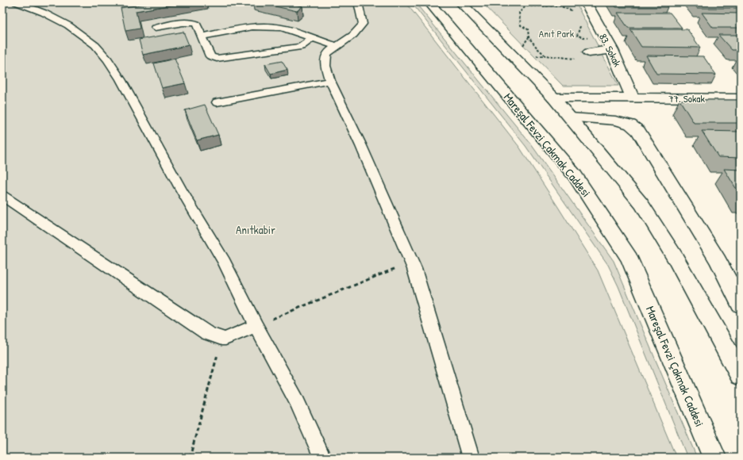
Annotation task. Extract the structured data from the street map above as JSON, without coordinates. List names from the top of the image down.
{
  "streets": {
    "main road": ["83. Sokak", "77. Sokak", "Mareşal Fevzi Çakmak Caddesi"]
  },
  "crossings": [
    ["83. Sokak", "77. Sokak"]
  ],
  "parks": ["Anıt Park", "Anıtkabir"]
}
